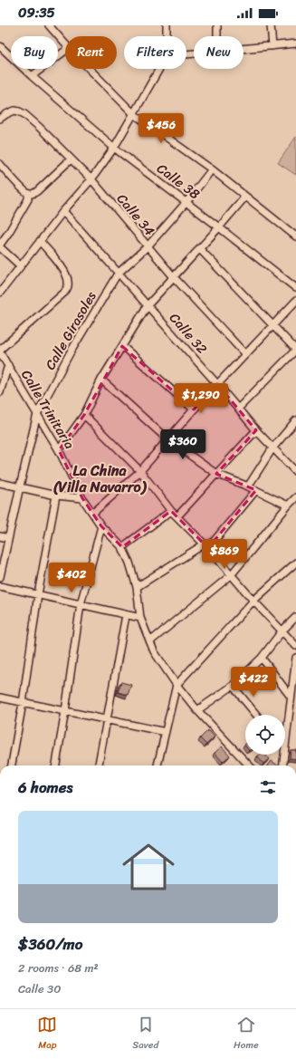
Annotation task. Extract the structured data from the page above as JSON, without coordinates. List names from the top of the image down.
{
  "streets": {
    "street": [
      "Calle 38",
      "Calle 34",
      "Calle Girasoles",
      "Calle 32",
      "Calle Trinitaria"
    ]
  },
  "crossings": [
    ["Calle 38", "Calle Girasoles"],
    ["Calle 34", "Calle Girasoles"],
    ["Calle Girasoles", "Calle 32"],
    ["Calle Girasoles", "Calle Trinitaria"]
  ],
  "districts": ["La China (Villa Navarro)"],
  "page": {
    "status": "09:35",
    "chip": [
      "Buy",
      "Rent",
      "Filters",
      "New"
    ],
    "price": [
      "$456",
      "$1,290",
      "$360",
      "$869",
      "$402",
      "$422"
    ],
    "heading": "6 homes",
    "list": [
      {
        "name": "$360/mo",
        "note": "2 rooms · 68 m² · Calle 30"
      }
    ],
    "tabs": ["Map", "Saved", "Home"]
  }
}
